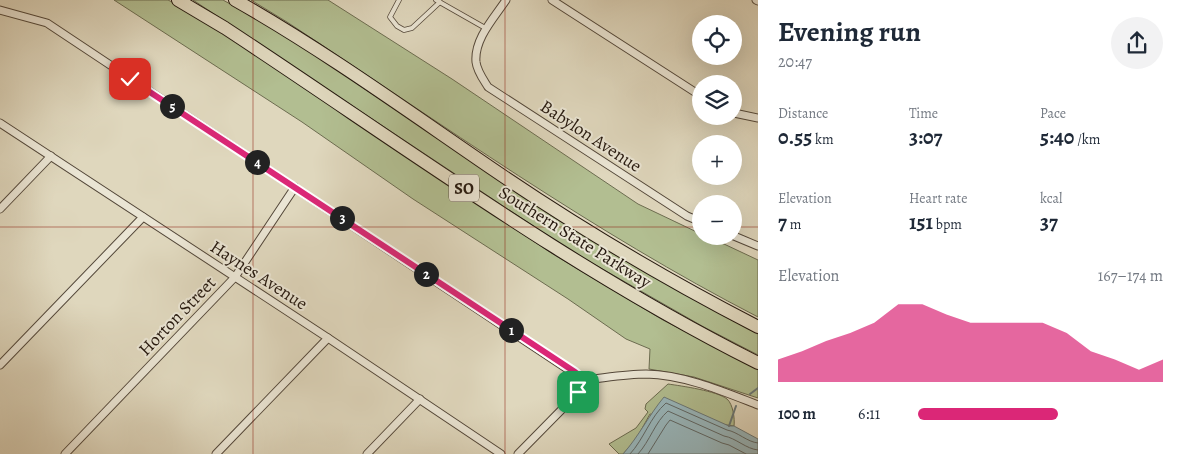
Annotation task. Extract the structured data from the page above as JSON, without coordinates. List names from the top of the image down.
{
  "streets": {
    "highway": ["SO", "Southern State Parkway"],
    "street": ["Babylon Avenue", "Haynes Avenue", "Horton Street"]
  },
  "crossings": [
    ["Haynes Avenue", "Horton Street"]
  ],
  "page": {
    "heading": ["Evening run", "20:47"],
    "map_buttons": ["+", "−"],
    "stats": [
      ["Distance", "0.55 km"],
      ["Time", "3:07"],
      ["Pace", "5:40 /km"],
      ["Elevation", "7 m"],
      ["Heart rate", "151 bpm"],
      ["kcal", "37"]
    ],
    "pins": [
      "5",
      "4",
      "3",
      "2",
      "1"
    ],
    "chart": ["Elevation", "167–174 m"],
    "list": [
      {
        "name": "100 m",
        "note": "6:11"
      }
    ]
  }
}
